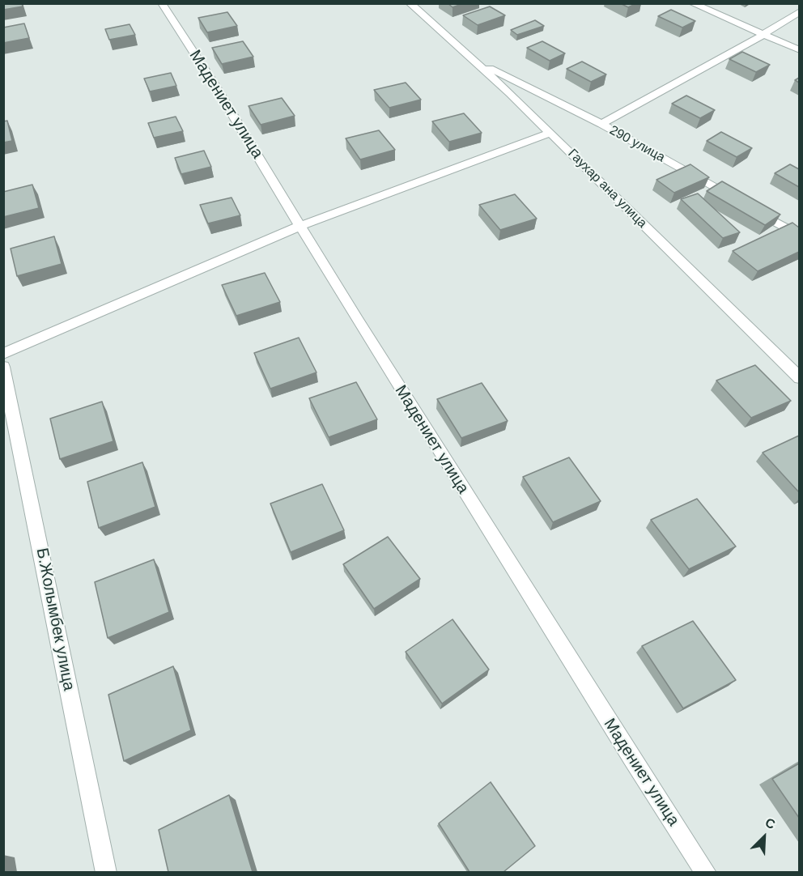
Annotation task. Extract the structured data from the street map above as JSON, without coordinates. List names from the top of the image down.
{
  "streets": {
    "street": [
      "Мадениет улица",
      "290 улица",
      "Гаухар ана улица",
      "Б.Жолымбек улица"
    ]
  },
  "crossings": [
    ["290 улица", "Гаухар ана улица"]
  ],
  "north": "top right"
}
